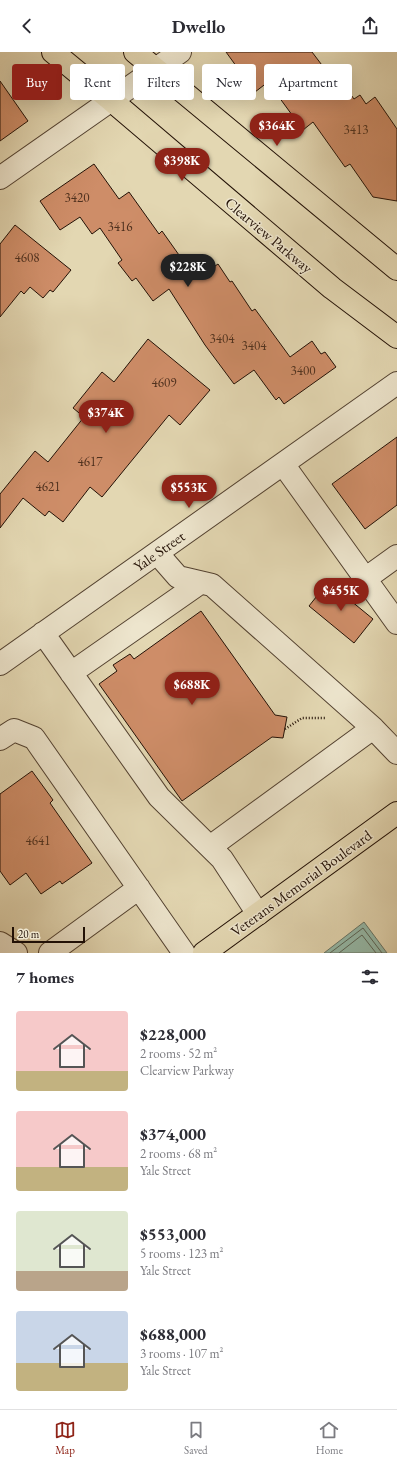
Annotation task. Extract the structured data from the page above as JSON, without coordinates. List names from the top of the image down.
{
  "streets": {
    "main road": ["Clearview Parkway", "Veterans Memorial Boulevard"],
    "street": ["Yale Street"]
  },
  "house_numbers": [
    "3413",
    "3420",
    "3416",
    "4608",
    "3404",
    "3404",
    "3400",
    "4609",
    "4617",
    "4621",
    "4641"
  ],
  "scale_bar": "20 m",
  "page": {
    "header": "Dwello",
    "chip": [
      "Buy",
      "Rent",
      "Filters",
      "New",
      "Apartment"
    ],
    "price": [
      "$364K",
      "$398K",
      "$228K",
      "$374K",
      "$553K",
      "$455K",
      "$688K"
    ],
    "scale": "20 m",
    "heading": "7 homes",
    "list": [
      {
        "name": "$228,000",
        "note": "2 rooms · 52 m² · Clearview Parkway"
      },
      {
        "name": "$374,000",
        "note": "2 rooms · 68 m² · Yale Street"
      },
      {
        "name": "$553,000",
        "note": "5 rooms · 123 m² · Yale Street"
      },
      {
        "name": "$688,000",
        "note": "3 rooms · 107 m² · Yale Street"
      }
    ],
    "tabs": ["Map", "Saved", "Home"]
  }
}
